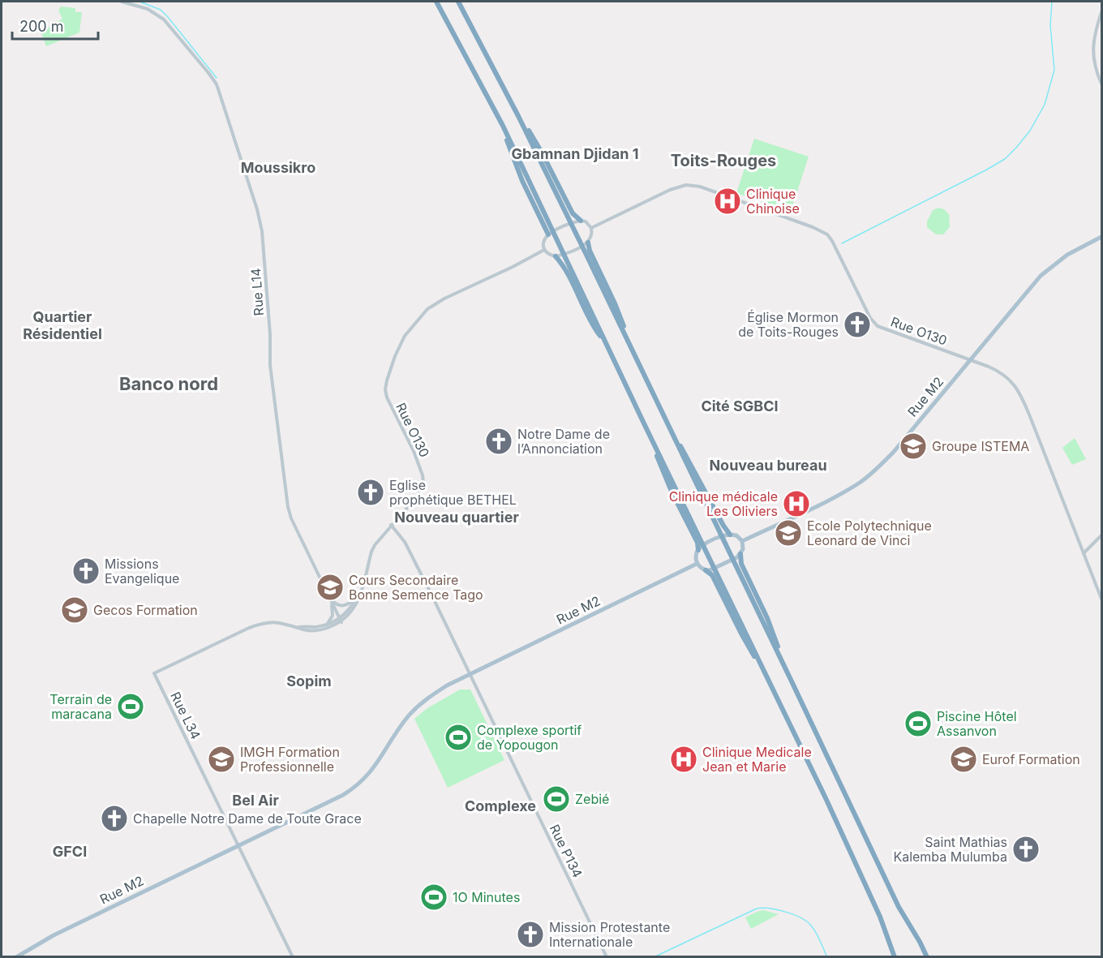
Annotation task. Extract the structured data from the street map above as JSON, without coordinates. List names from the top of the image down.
{
  "streets": {
    "main road": ["Rue M2"],
    "street": [
      "Rue L14",
      "Rue O130",
      "Rue L34",
      "Rue P134"
    ]
  },
  "crossings": [
    ["Rue L14", "Rue O130"],
    ["Rue O130", "Rue M2"],
    ["Rue O130", "Rue L34"],
    ["Rue O130", "Rue P134"],
    ["Rue M2", "Rue L34"],
    ["Rue M2", "Rue P134"]
  ],
  "districts": [
    "Gbamnan Djidan 1",
    "Toits-Rouges",
    "Moussikro",
    "Quartier Résidentiel",
    "Banco nord",
    "Cité SGBCI",
    "Nouveau bureau",
    "Nouveau quartier",
    "Sopim",
    "Bel Air",
    "Complexe",
    "GFCI"
  ],
  "places": {
    "hospital": ["Clinique Chinoise", "Clinique médicale Les Oliviers", "Clinique Medicale Jean et Marie"],
    "church": [
      "Église Mormon de Toits-Rouges",
      "Notre Dame de l’Annonciation",
      "Eglise prophétique BETHEL",
      "Missions Evangelique",
      "Chapelle Notre Dame de Toute Grace",
      "Saint Mathias Kalemba Mulumba",
      "Mission Protestante Internationale"
    ],
    "school or university": [
      "Groupe ISTEMA",
      "Ecole Polytechnique Leonard de Vinci",
      "Cours Secondaire Bonne Semence Tago",
      "Gecos Formation",
      "IMGH Formation Professionnelle",
      "Eurof Formation"
    ],
    "sports": [
      "Terrain de maracana",
      "Piscine Hôtel Assanvon",
      "Complexe sportif de Yopougon",
      "Zebié",
      "1O Minutes"
    ]
  },
  "scale_bar": "200 m"
}
